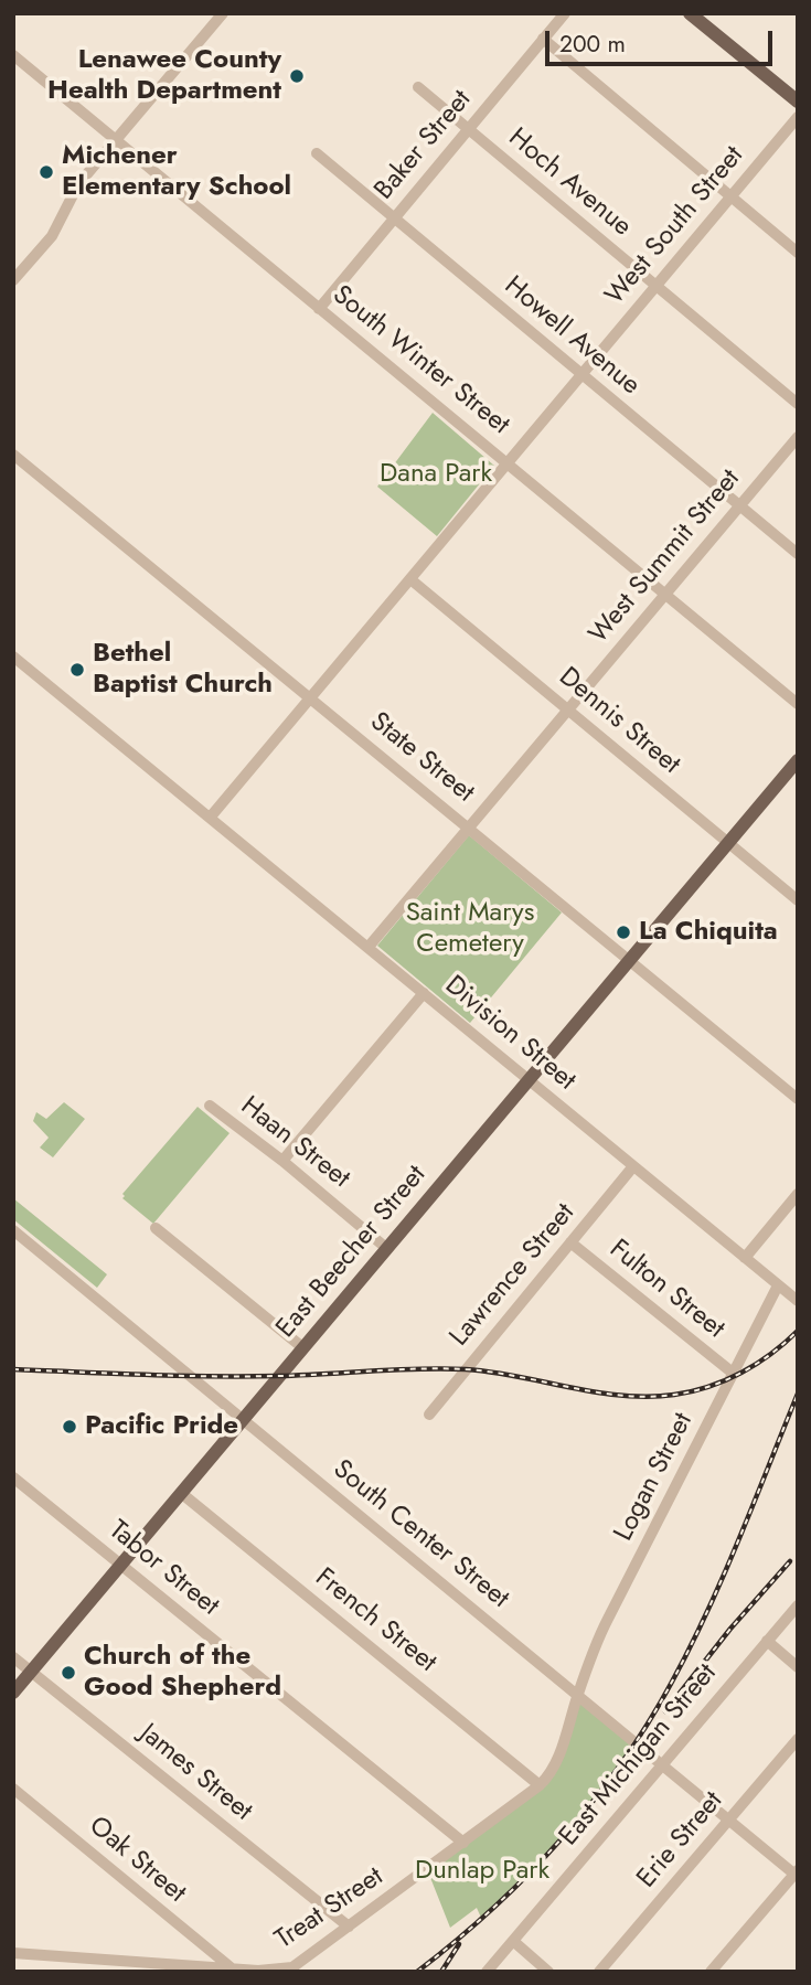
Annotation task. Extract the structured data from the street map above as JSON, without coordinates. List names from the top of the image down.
{
  "streets": {
    "main road": ["East Beecher Street"],
    "street": [
      "Baker Street",
      "Hoch Avenue",
      "West South Street",
      "Howell Avenue",
      "South Winter Street",
      "West Summit Street",
      "Dennis Street",
      "State Street",
      "Division Street",
      "Haan Street",
      "Lawrence Street",
      "Fulton Street",
      "Logan Street",
      "South Center Street",
      "Tabor Street",
      "French Street",
      "East Michigan Street",
      "James Street",
      "Erie Street",
      "Oak Street",
      "Treat Street"
    ]
  },
  "crossings": [
    ["Baker Street", "Hoch Avenue"],
    ["Baker Street", "Howell Avenue"],
    ["Baker Street", "South Winter Street"],
    ["Hoch Avenue", "West South Street"],
    ["West South Street", "Howell Avenue"],
    ["West South Street", "South Winter Street"],
    ["West South Street", "Dennis Street"],
    ["West South Street", "State Street"],
    ["West South Street", "Division Street"],
    ["Howell Avenue", "West Summit Street"],
    ["South Winter Street", "West Summit Street"],
    ["West Summit Street", "Dennis Street"],
    ["West Summit Street", "State Street"],
    ["West Summit Street", "Division Street"],
    ["Dennis Street", "East Beecher Street"],
    ["State Street", "East Beecher Street"],
    ["Division Street", "East Beecher Street"],
    ["Division Street", "Lawrence Street"],
    ["Division Street", "Logan Street"],
    ["Haan Street", "East Beecher Street"],
    ["East Beecher Street", "South Center Street"],
    ["East Beecher Street", "Tabor Street"],
    ["East Beecher Street", "French Street"],
    ["East Beecher Street", "James Street"],
    ["Lawrence Street", "Fulton Street"],
    ["Fulton Street", "Logan Street"],
    ["Logan Street", "South Center Street"],
    ["Logan Street", "Treat Street"],
    ["South Center Street", "East Michigan Street"],
    ["South Center Street", "Erie Street"],
    ["South Center Street", "Treat Street"],
    ["Tabor Street", "Treat Street"],
    ["French Street", "Treat Street"],
    ["James Street", "Treat Street"],
    ["Oak Street", "Treat Street"]
  ],
  "parks": ["Dana Park", "Saint Marys Cemetery", "Dunlap Park"],
  "places": [
    "Lenawee County Health Department",
    "Michener Elementary School",
    "Bethel Baptist Church",
    "La Chiquita",
    "Pacific Pride",
    "Church of the Good Shepherd"
  ],
  "scale_bar": "200 m"
}
